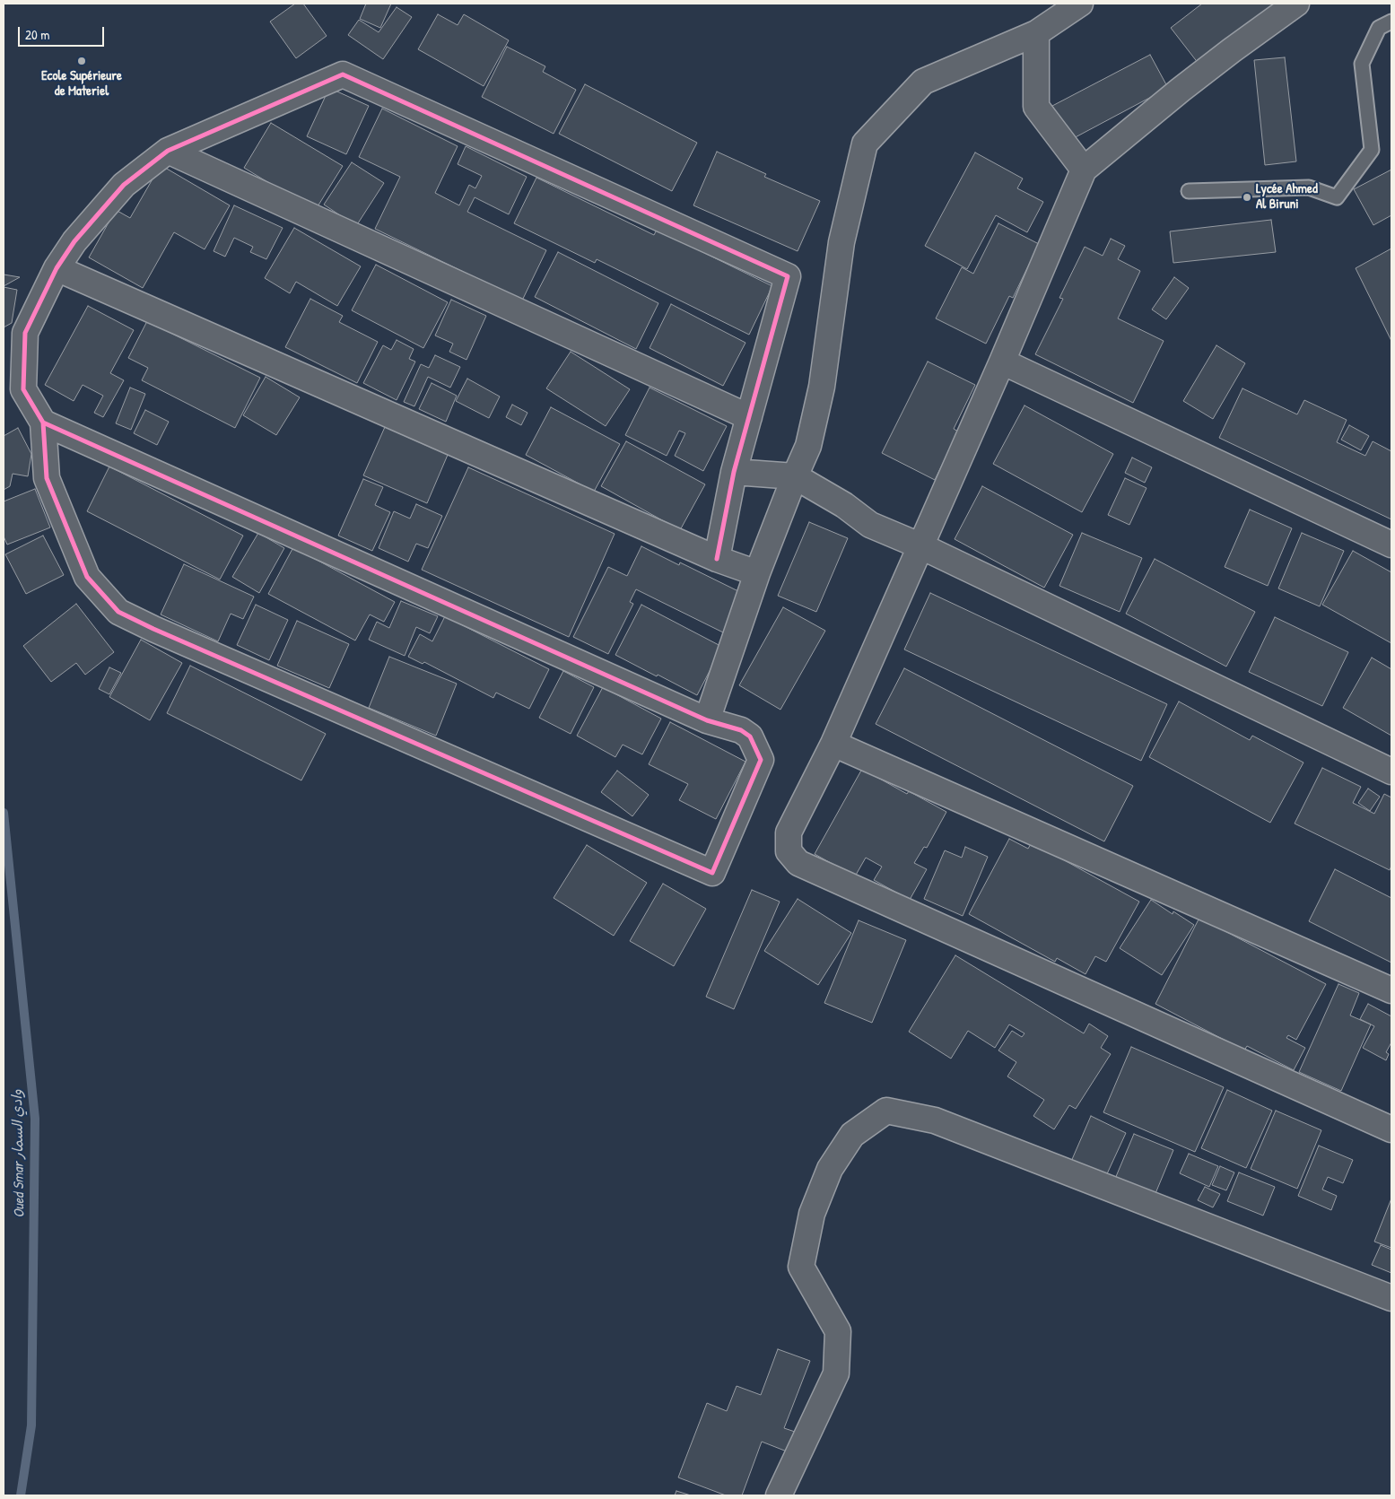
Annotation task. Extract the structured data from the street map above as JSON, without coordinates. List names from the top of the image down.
{
  "water": ["Oued Smar وادي السمار"],
  "places": ["Ecole Supérieure de Materiel", "Lycée Ahmed Al Biruni"],
  "scale_bar": "20 m"
}
